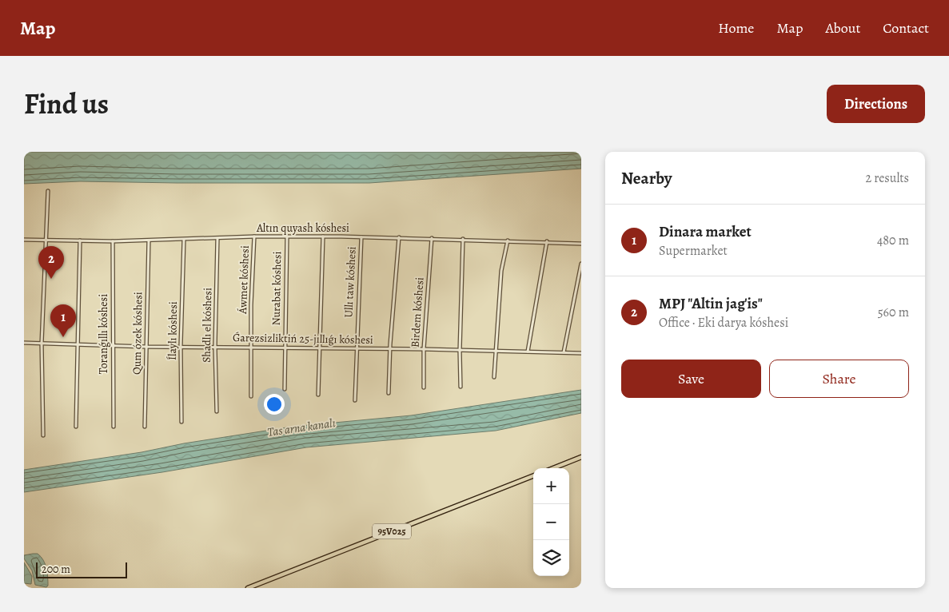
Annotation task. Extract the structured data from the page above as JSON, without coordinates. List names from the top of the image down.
{
  "streets": {
    "main road": ["95V025"],
    "street": [
      "Altın quyash kóshesi",
      "Áwmet kóshesi",
      "Ullı taw kóshesi",
      "Nurabat kóshesi",
      "Birdem kóshesi",
      "Shadlı el kóshesi",
      "Ílaylı kóshesi",
      "Qum ózek kóshesi",
      "Toranǵıllı kóshesi",
      "Ǵarezsizliktiń 25-jıllıǵı kóshesi"
    ]
  },
  "crossings": [
    ["Altın quyash kóshesi", "Áwmet kóshesi"],
    ["Altın quyash kóshesi", "Ullı taw kóshesi"],
    ["Altın quyash kóshesi", "Nurabat kóshesi"],
    ["Altın quyash kóshesi", "Birdem kóshesi"],
    ["Altın quyash kóshesi", "Shadlı el kóshesi"],
    ["Altın quyash kóshesi", "Ílaylı kóshesi"],
    ["Altın quyash kóshesi", "Qum ózek kóshesi"],
    ["Altın quyash kóshesi", "Toranǵıllı kóshesi"],
    ["Áwmet kóshesi", "Ǵarezsizliktiń 25-jıllıǵı kóshesi"],
    ["Ullı taw kóshesi", "Ǵarezsizliktiń 25-jıllıǵı kóshesi"],
    ["Nurabat kóshesi", "Ǵarezsizliktiń 25-jıllıǵı kóshesi"],
    ["Birdem kóshesi", "Ǵarezsizliktiń 25-jıllıǵı kóshesi"],
    ["Shadlı el kóshesi", "Ǵarezsizliktiń 25-jıllıǵı kóshesi"],
    ["Ílaylı kóshesi", "Ǵarezsizliktiń 25-jıllıǵı kóshesi"],
    ["Qum ózek kóshesi", "Ǵarezsizliktiń 25-jıllıǵı kóshesi"],
    ["Toranǵıllı kóshesi", "Ǵarezsizliktiń 25-jıllıǵı kóshesi"]
  ],
  "water": ["Tas arna kanalı"],
  "scale_bar": "200 m",
  "page": {
    "header": "Map",
    "nav": [
      "Home",
      "Map",
      "About",
      "Contact"
    ],
    "title": "Find us",
    "buttons": [
      "Directions",
      ["Save", "Share"]
    ],
    "heading": ["Nearby", "2 results"],
    "list": [
      {
        "mark": "1",
        "name": "Dinara market",
        "note": "Supermarket",
        "value": "480 m"
      },
      {
        "mark": "2",
        "name": "MPJ \"Altin jag'is\"",
        "note": "Office · Eki darya kóshesi",
        "value": "560 m"
      }
    ],
    "pins": ["2", "1"],
    "map_buttons": ["+", "−"],
    "scale": "200 m"
  }
}
